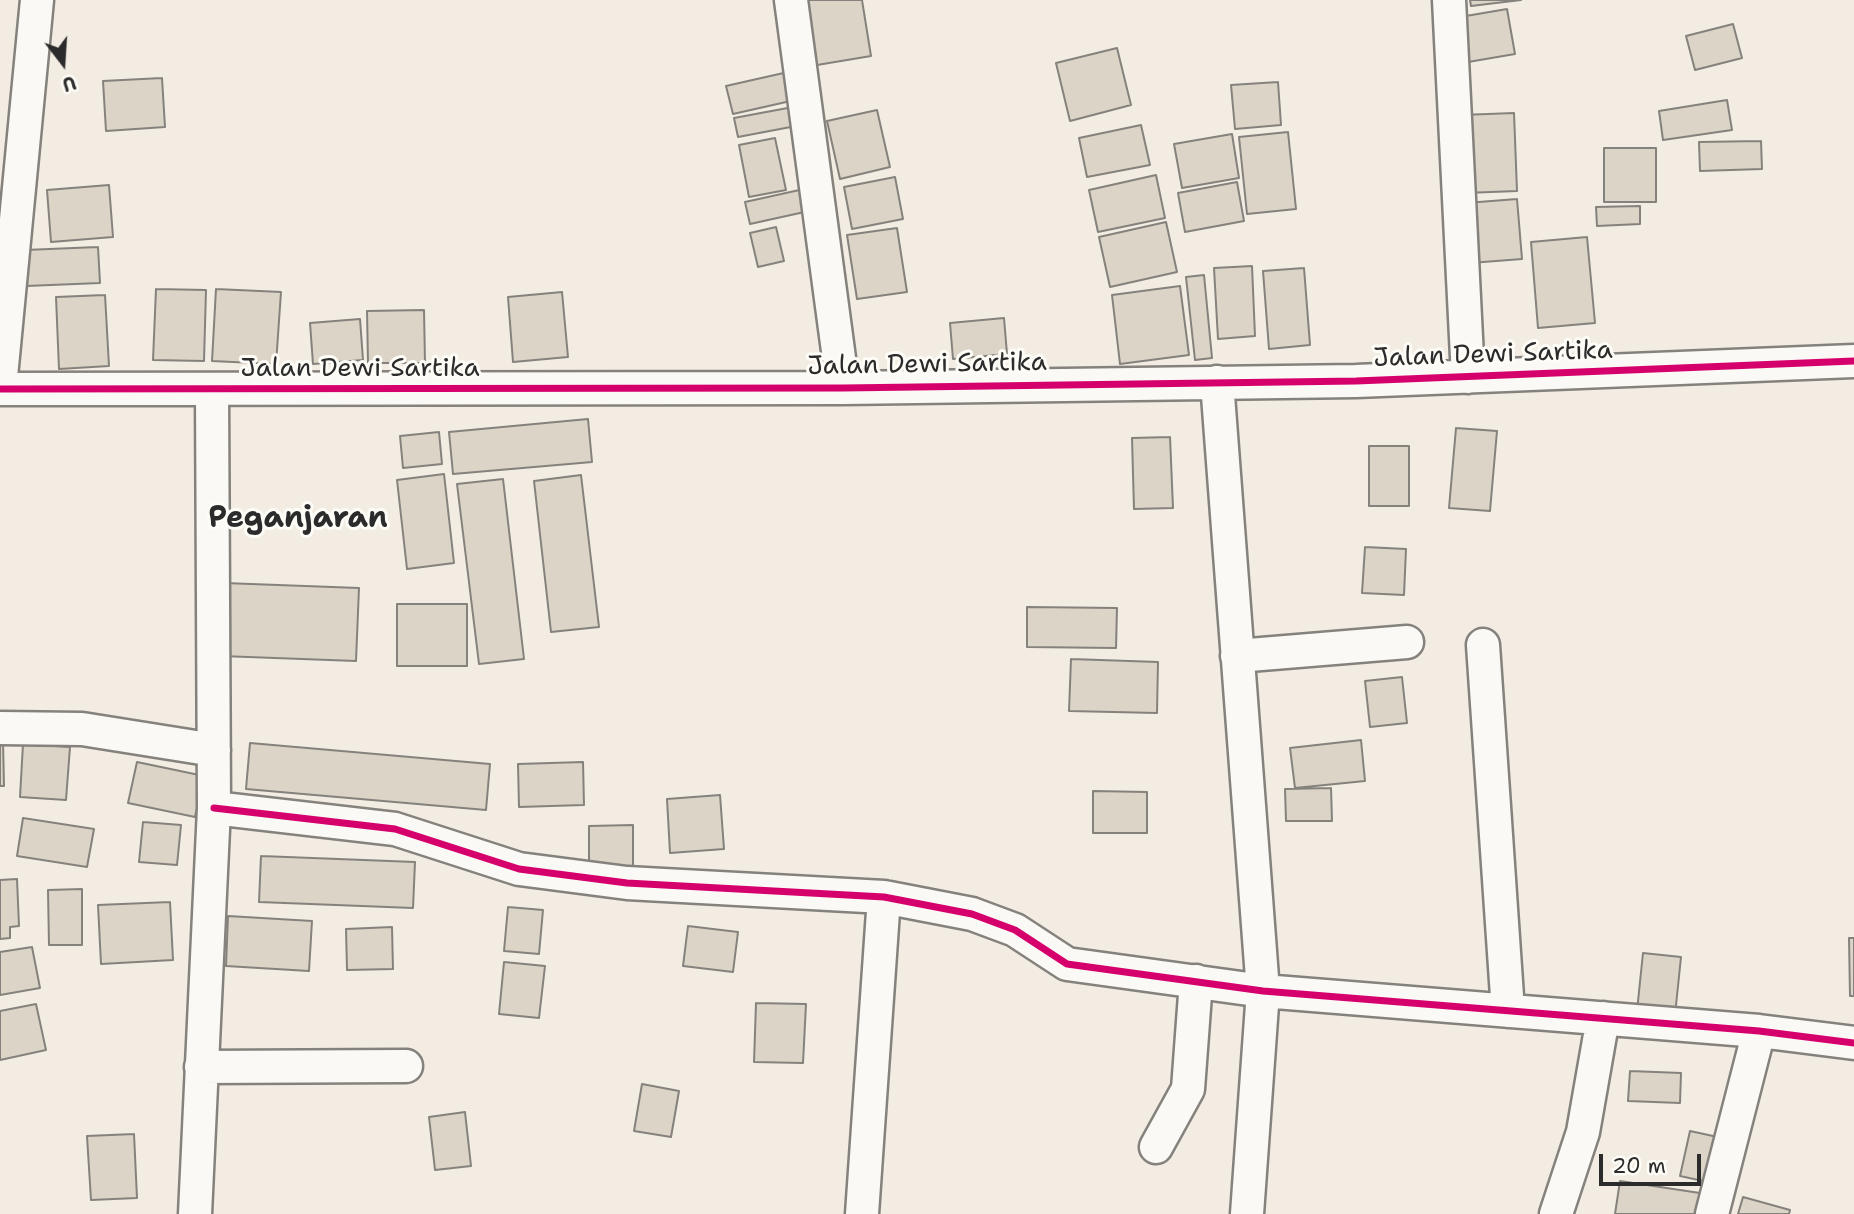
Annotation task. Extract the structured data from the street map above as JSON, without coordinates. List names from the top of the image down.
{
  "streets": {
    "street": ["Jalan Dewi Sartika"]
  },
  "districts": ["Peganjaran"],
  "scale_bar": "20 m",
  "north": "bottom"
}
